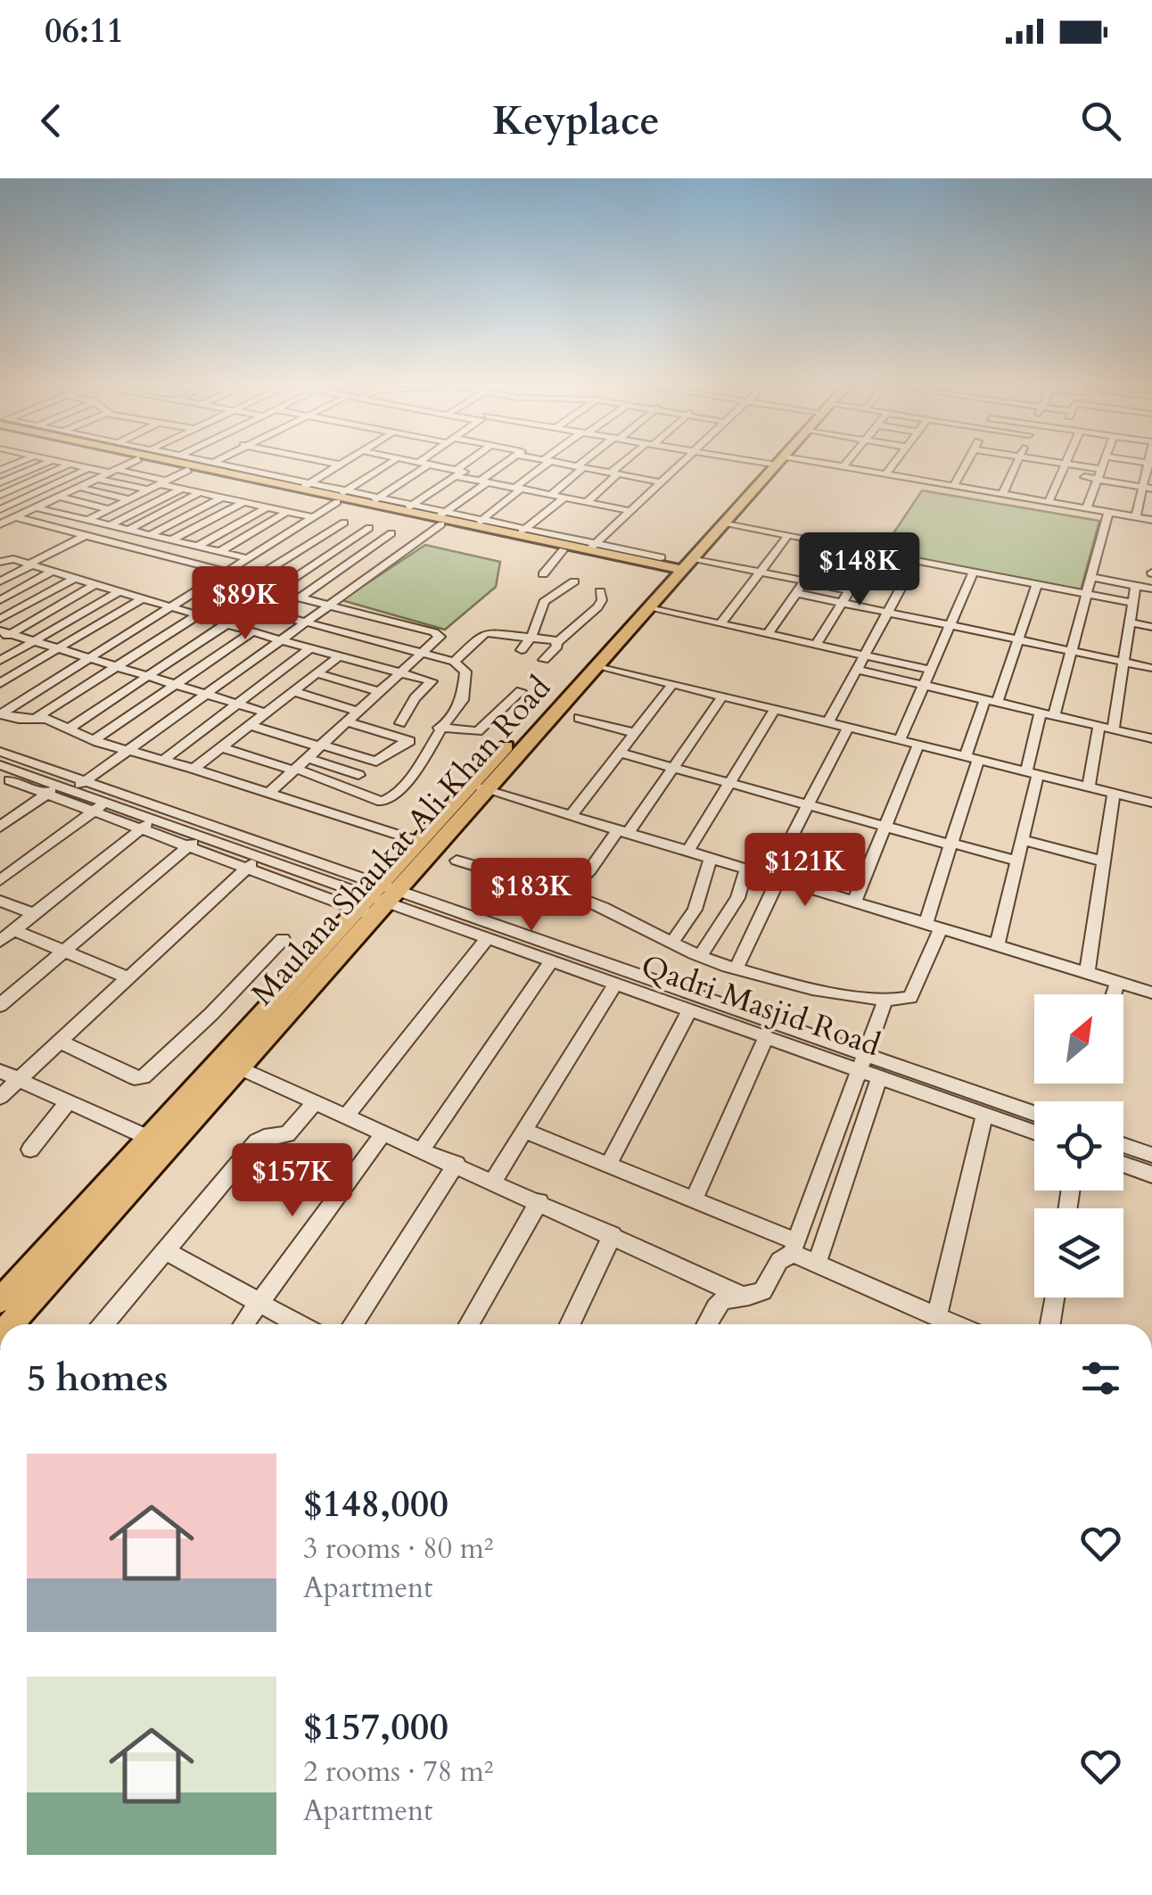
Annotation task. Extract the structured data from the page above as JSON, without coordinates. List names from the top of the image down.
{
  "streets": {
    "main road": ["Maulana Shaukat Ali Khan Road"],
    "street": ["Qadri Masjid Road"]
  },
  "crossings": [
    ["Maulana Shaukat Ali Khan Road", "Qadri Masjid Road"]
  ],
  "north": "top right",
  "page": {
    "status": "06:11",
    "header": "Keyplace",
    "price": [
      "$148K",
      "$89K",
      "$121K",
      "$183K",
      "$157K"
    ],
    "heading": "5 homes",
    "list": [
      {
        "name": "$148,000",
        "note": "3 rooms · 80 m² · Apartment"
      },
      {
        "name": "$157,000",
        "note": "2 rooms · 78 m² · Apartment"
      }
    ]
  }
}
